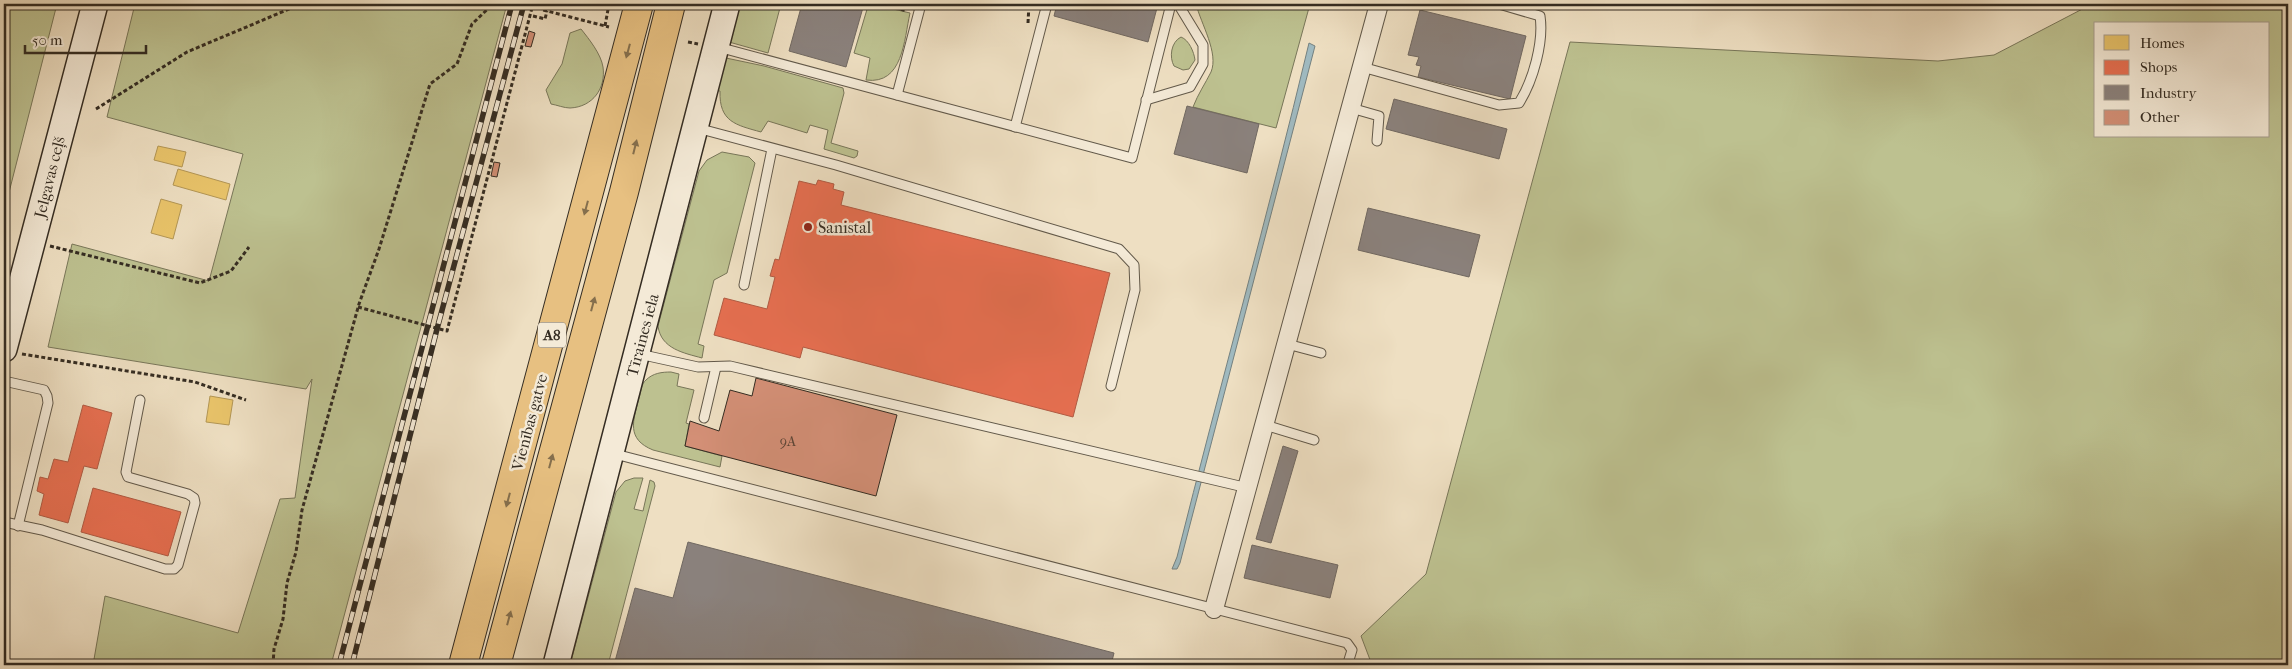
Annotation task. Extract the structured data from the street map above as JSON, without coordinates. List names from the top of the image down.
{
  "streets": {
    "highway": ["A8", "Vienības gatve"],
    "street": ["Jelgavas ceļš", "Tīraines iela"]
  },
  "places": ["Sanistal"],
  "house_numbers": ["9A"],
  "legend": [
    "Homes",
    "Shops",
    "Industry",
    "Other"
  ],
  "scale_bar": "50 m"
}
